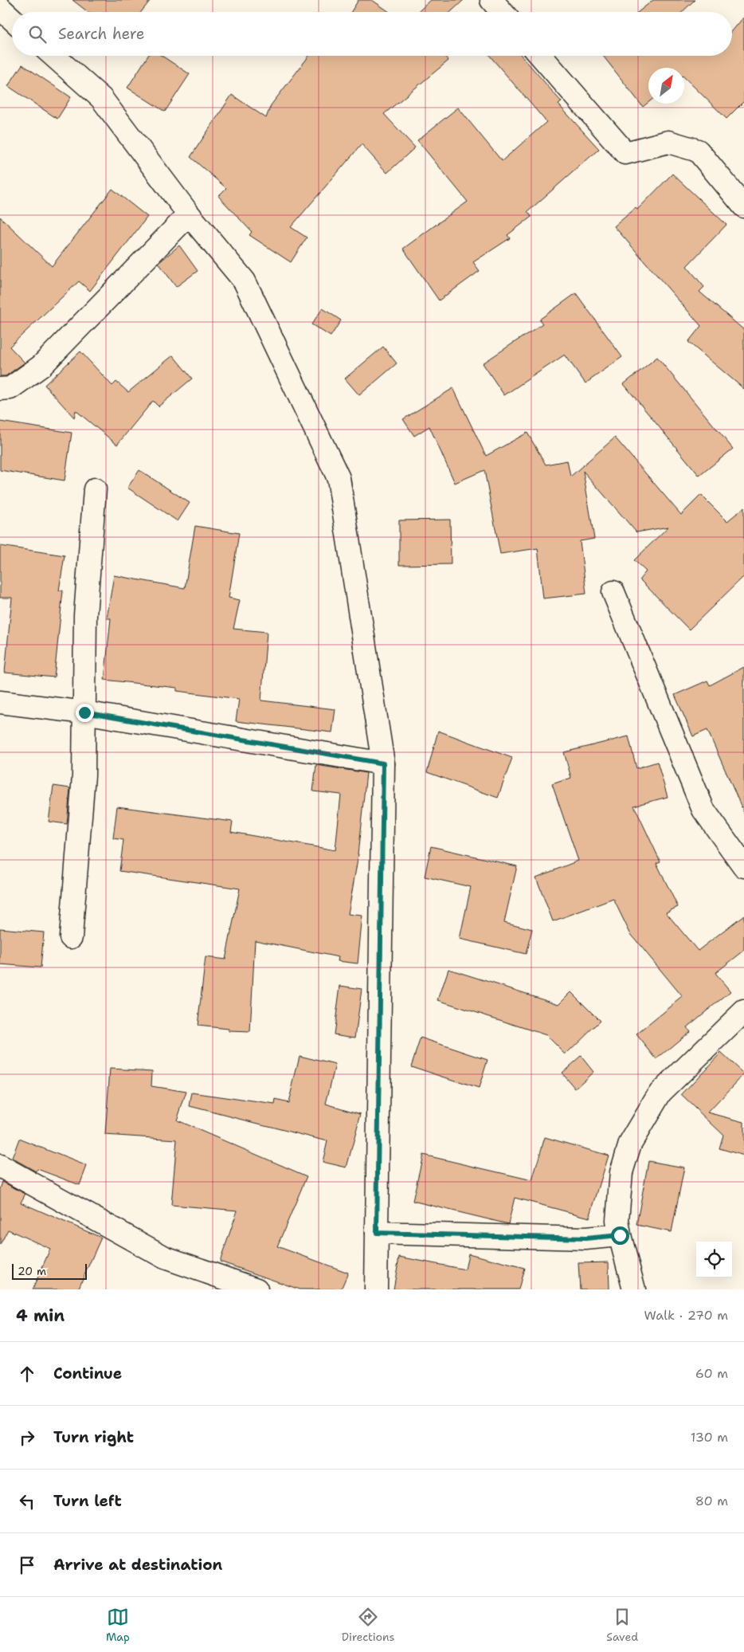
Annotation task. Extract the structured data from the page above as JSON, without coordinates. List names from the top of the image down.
{
  "scale_bar": "20 m",
  "north": "top right",
  "page": {
    "search": "Search here",
    "scale": "20 m",
    "heading": ["4 min", "Walk · 270 m"],
    "list": [
      ["Continue", "60 m"],
      ["Turn right", "130 m"],
      ["Turn left", "80 m"],
      "Arrive at destination"
    ],
    "nav": ["Map", "Directions", "Saved"]
  }
}
